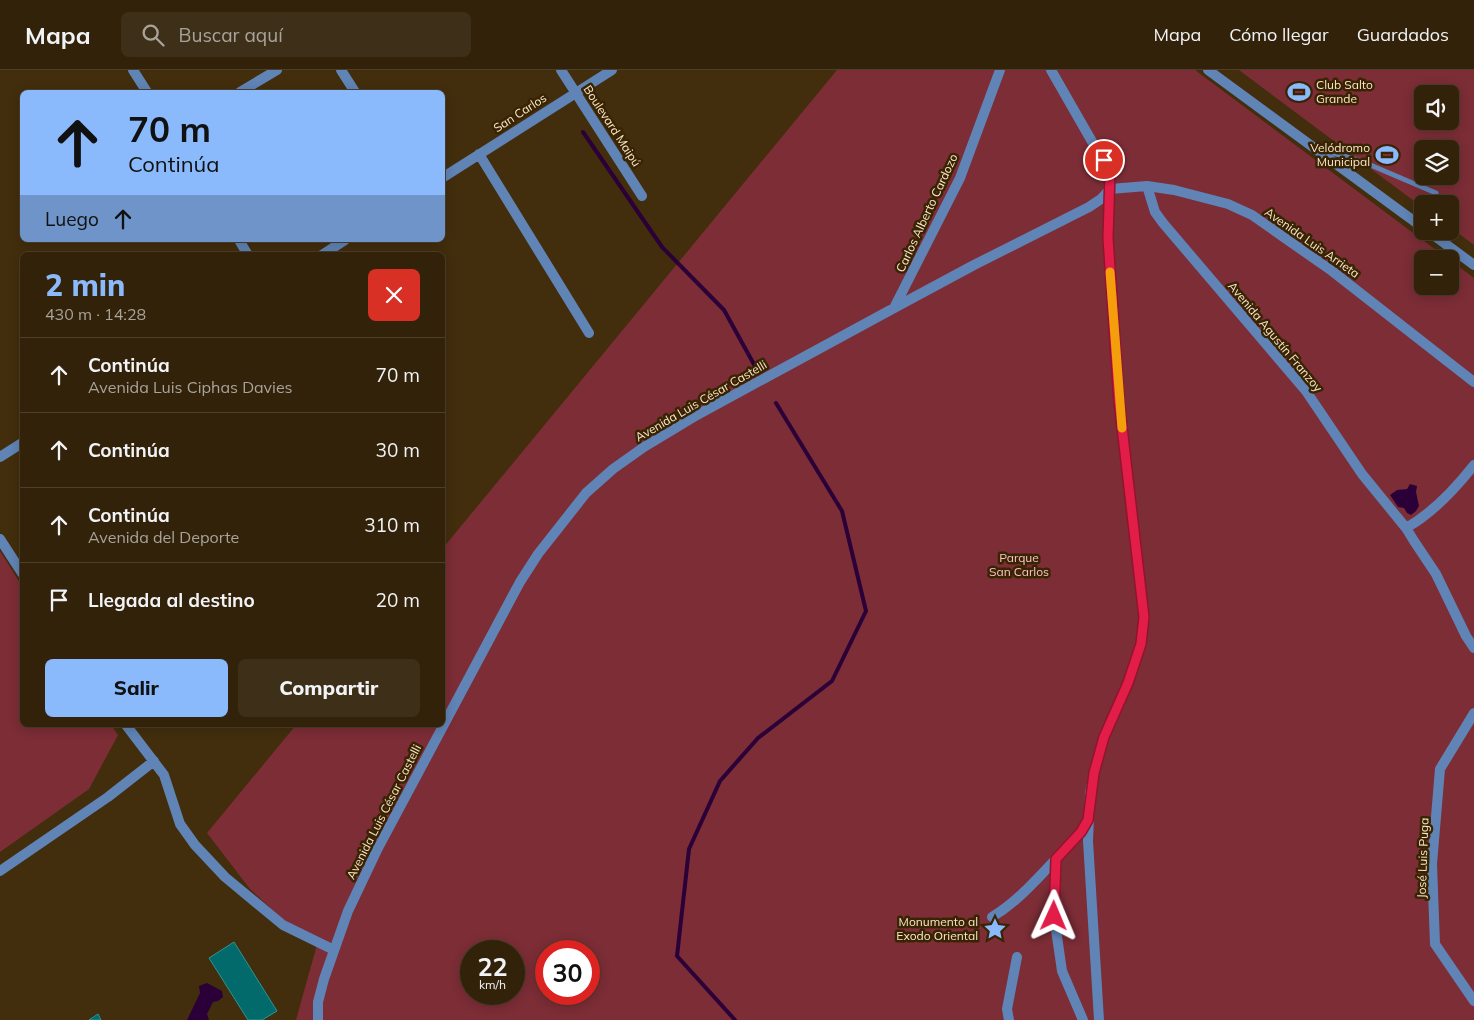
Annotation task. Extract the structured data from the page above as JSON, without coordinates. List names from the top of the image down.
{
  "streets": {
    "street": [
      "San Carlos",
      "Boulevard Maipú",
      "Carlos Alberto Cardozo",
      "Avenida Luis Arrieta",
      "Avenida Agustín Franzoy",
      "Avenida Luis César Castelli",
      "José Luis Puga"
    ]
  },
  "crossings": [
    ["San Carlos", "Boulevard Maipú"],
    ["Carlos Alberto Cardozo", "Avenida Luis César Castelli"],
    ["Avenida Luis Arrieta", "Avenida Agustín Franzoy"],
    ["Avenida Luis Arrieta", "Avenida Luis César Castelli"]
  ],
  "parks": ["Parque San Carlos"],
  "places": {
    "sports": ["Club Salto Grande", "Velódromo Municipal"],
    "place": ["Monumento al Exodo Oriental"]
  },
  "page": {
    "header": "Mapa",
    "search": "Buscar aquí",
    "nav": ["Mapa", "Cómo llegar", "Guardados"],
    "map_buttons": ["+", "−"],
    "turn": ["70 m", "Continúa"],
    "then": "Luego",
    "heading": ["2 min", "430 m · 14:28"],
    "list": [
      {
        "name": "Continúa",
        "note": "Avenida Luis Ciphas Davies",
        "value": "70 m"
      },
      {
        "name": "Continúa",
        "value": "30 m"
      },
      {
        "name": "Continúa",
        "note": "Avenida del Deporte",
        "value": "310 m"
      },
      {
        "name": "Llegada al destino",
        "value": "20 m"
      }
    ],
    "buttons": ["Salir", "Compartir"],
    "speed": "22 km/h",
    "limit": "30"
  }
}
